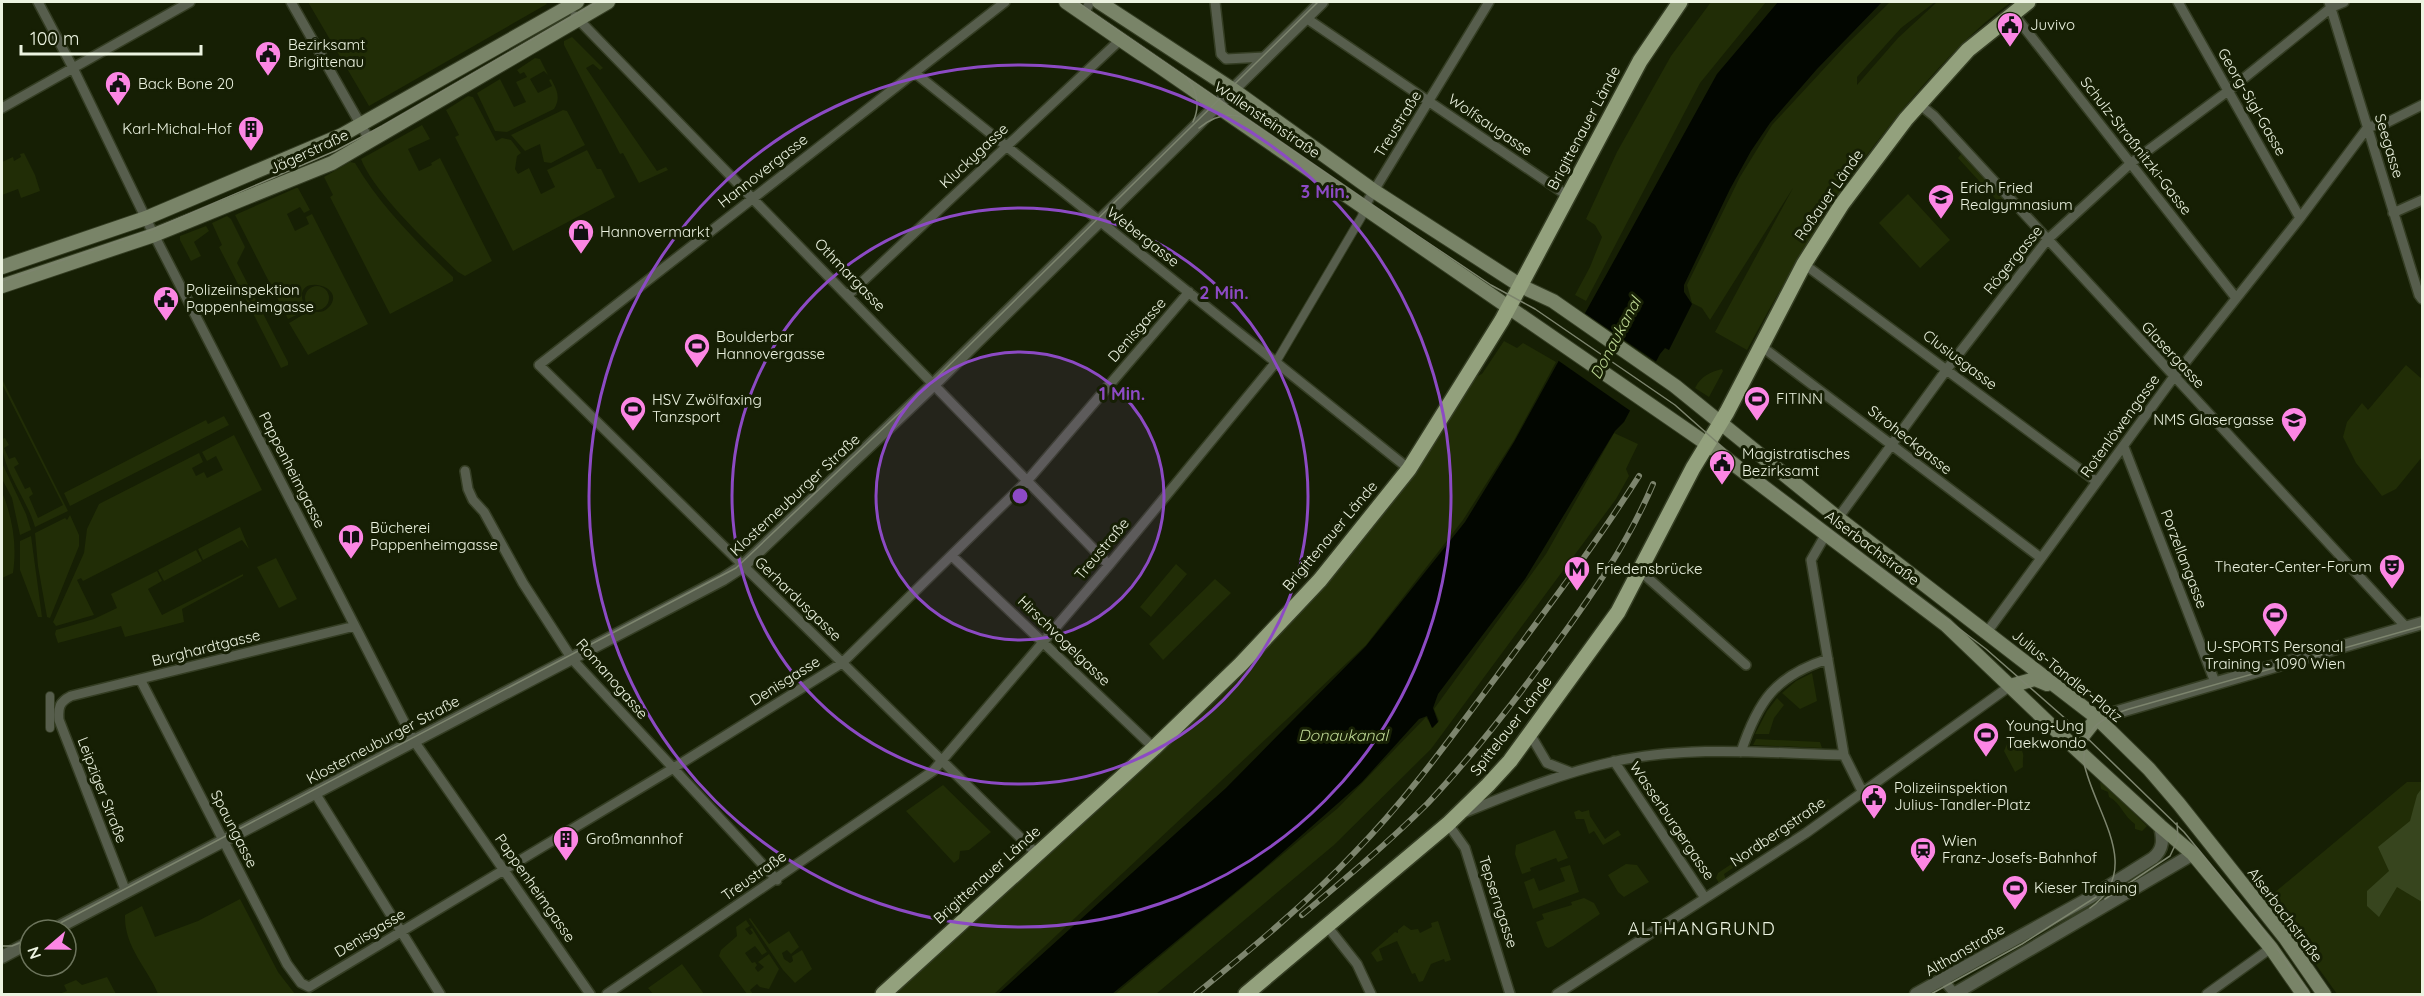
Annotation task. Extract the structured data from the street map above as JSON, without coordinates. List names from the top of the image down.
{
  "streets": {
    "main road": [
      "Wallensteinstraße",
      "Brigittenauer Lände",
      "Jägerstraße",
      "Roßauer Lände",
      "Alserbachstraße",
      "Julius-Tandler-Platz",
      "Spittelauer Lände"
    ],
    "street": [
      "Georg-Sigl-Gasse",
      "Treustraße",
      "Wolfsaugasse",
      "Schulz-Straßnitzki-Gasse",
      "Seegasse",
      "Kluckygasse",
      "Hannovergasse",
      "Webergasse",
      "Rögergasse",
      "Othmargasse",
      "Denisgasse",
      "Glasergasse",
      "Clusiusgasse",
      "Rotenlöwengasse",
      "Stroheckgasse",
      "Pappenheimgasse",
      "Klosterneuburger Straße",
      "Porzellangasse",
      "Gerhardusgasse",
      "Hirschvogelgasse",
      "Burghardtgasse",
      "Romanogasse",
      "Leipziger Straße",
      "Wasserburgergasse",
      "Spaungasse",
      "Nordbergstraße",
      "Tepserngasse",
      "Althanstraße"
    ]
  },
  "crossings": [
    ["Georg-Sigl-Gasse", "Rögergasse"],
    ["Georg-Sigl-Gasse", "Rotenlöwengasse"],
    ["Wallensteinstraße", "Treustraße"],
    ["Wallensteinstraße", "Brigittenauer Lände"],
    ["Wallensteinstraße", "Kluckygasse"],
    ["Wallensteinstraße", "Klosterneuburger Straße"],
    ["Treustraße", "Wolfsaugasse"],
    ["Treustraße", "Webergasse"],
    ["Treustraße", "Othmargasse"],
    ["Treustraße", "Gerhardusgasse"],
    ["Treustraße", "Hirschvogelgasse"],
    ["Treustraße", "Romanogasse"],
    ["Wolfsaugasse", "Brigittenauer Lände"],
    ["Wolfsaugasse", "Klosterneuburger Straße"],
    ["Brigittenauer Lände", "Webergasse"],
    ["Brigittenauer Lände", "Gerhardusgasse"],
    ["Brigittenauer Lände", "Hirschvogelgasse"],
    ["Schulz-Straßnitzki-Gasse", "Roßauer Lände"],
    ["Schulz-Straßnitzki-Gasse", "Rögergasse"],
    ["Schulz-Straßnitzki-Gasse", "Rotenlöwengasse"],
    ["Seegasse", "Rögergasse"],
    ["Seegasse", "Rotenlöwengasse"],
    ["Jägerstraße", "Othmargasse"],
    ["Jägerstraße", "Pappenheimgasse"],
    ["Kluckygasse", "Webergasse"],
    ["Kluckygasse", "Othmargasse"],
    ["Hannovergasse", "Webergasse"],
    ["Hannovergasse", "Othmargasse"],
    ["Hannovergasse", "Gerhardusgasse"],
    ["Roßauer Lände", "Glasergasse"],
    ["Roßauer Lände", "Clusiusgasse"],
    ["Roßauer Lände", "Stroheckgasse"],
    ["Roßauer Lände", "Alserbachstraße"],
    ["Roßauer Lände", "Spittelauer Lände"],
    ["Webergasse", "Denisgasse"],
    ["Webergasse", "Klosterneuburger Straße"],
    ["Rögergasse", "Glasergasse"],
    ["Rögergasse", "Clusiusgasse"],
    ["Rögergasse", "Stroheckgasse"],
    ["Rögergasse", "Alserbachstraße"],
    ["Othmargasse", "Denisgasse"],
    ["Othmargasse", "Klosterneuburger Straße"],
    ["Denisgasse", "Pappenheimgasse"],
    ["Denisgasse", "Gerhardusgasse"],
    ["Denisgasse", "Hirschvogelgasse"],
    ["Denisgasse", "Romanogasse"],
    ["Denisgasse", "Spaungasse"],
    ["Glasergasse", "Rotenlöwengasse"],
    ["Clusiusgasse", "Rotenlöwengasse"],
    ["Rotenlöwengasse", "Stroheckgasse"],
    ["Rotenlöwengasse", "Alserbachstraße"],
    ["Rotenlöwengasse", "Porzellangasse"],
    ["Rotenlöwengasse", "Julius-Tandler-Platz"],
    ["Pappenheimgasse", "Klosterneuburger Straße"],
    ["Pappenheimgasse", "Burghardtgasse"],
    ["Klosterneuburger Straße", "Gerhardusgasse"],
    ["Klosterneuburger Straße", "Romanogasse"],
    ["Klosterneuburger Straße", "Leipziger Straße"],
    ["Klosterneuburger Straße", "Spaungasse"],
    ["Alserbachstraße", "Julius-Tandler-Platz"],
    ["Alserbachstraße", "Spittelauer Lände"],
    ["Alserbachstraße", "Nordbergstraße"],
    ["Burghardtgasse", "Leipziger Straße"],
    ["Burghardtgasse", "Spaungasse"],
    ["Spittelauer Lände", "Tepserngasse"],
    ["Wasserburgergasse", "Nordbergstraße"]
  ],
  "districts": ["ALTHANGRUND"],
  "water": ["Donaukanal"],
  "places": {
    "public building": [
      "Juvivo",
      "Bezirksamt Brigittenau",
      "Back Bone 20",
      "Polizeiinspektion Pappenheimgasse",
      "Magistratisches Bezirksamt",
      "Polizeiinspektion Julius-Tandler-Platz"
    ],
    "building": ["Karl-Michal-Hof", "Großmannhof"],
    "school or university": ["Erich Fried Realgymnasium", "NMS Glasergasse"],
    "shop": ["Hannovermarkt"],
    "sports": [
      "Boulderbar Hannovergasse",
      "FITINN",
      "HSV Zwölfaxing Tanzsport",
      "U-SPORTS Personal Training - 1090 Wien",
      "Young-Ung Taekwondo",
      "Kieser Training"
    ],
    "library": ["Bücherei Pappenheimgasse"],
    "theatre": ["Theater-Center-Forum"],
    "metro station": ["Friedensbrücke"],
    "station": ["Wien Franz-Josefs-Bahnhof"]
  },
  "scale_bar": "100 m",
  "north": "left",
  "rings": ["3 Min.", "2 Min.", "1 Min."]
}
